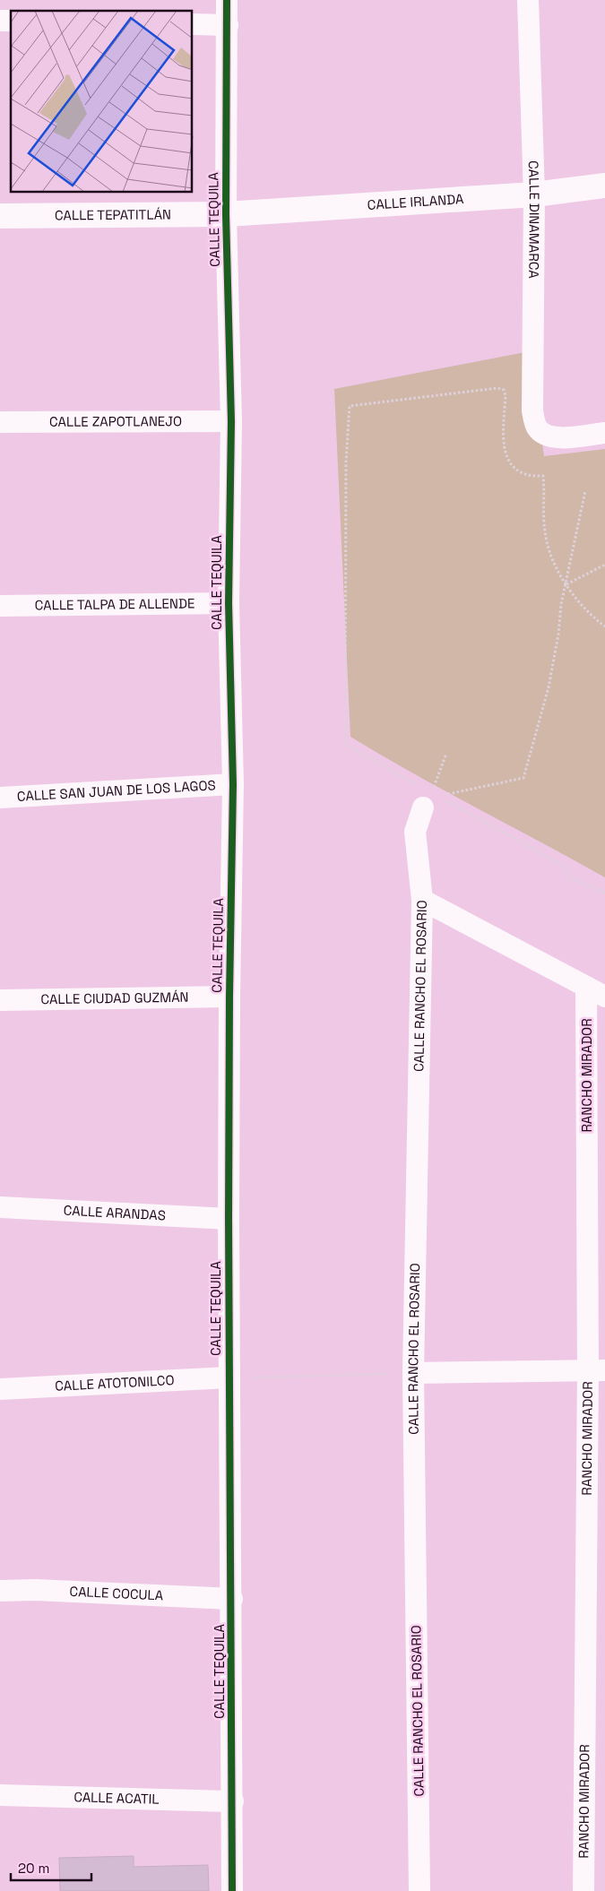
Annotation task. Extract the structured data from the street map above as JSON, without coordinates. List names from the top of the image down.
{
  "streets": {
    "street": [
      "CALLE IRLANDA",
      "CALLE TEPATITLÁN",
      "CALLE TEQUILA",
      "CALLE DINAMARCA",
      "CALLE ZAPOTLANEJO",
      "CALLE TALPA DE ALLENDE",
      "CALLE SAN JUAN DE LOS LAGOS",
      "CALLE RANCHO EL ROSARIO",
      "CALLE CIUDAD GUZMÁN",
      "RANCHO MIRADOR",
      "CALLE ARANDAS",
      "CALLE ATOTONILCO",
      "CALLE COCULA",
      "CALLE ACATIL"
    ]
  },
  "crossings": [
    ["CALLE IRLANDA", "CALLE TEPATITLÁN"],
    ["CALLE IRLANDA", "CALLE TEQUILA"],
    ["CALLE IRLANDA", "CALLE DINAMARCA"],
    ["CALLE TEPATITLÁN", "CALLE TEQUILA"],
    ["CALLE TEQUILA", "CALLE ZAPOTLANEJO"],
    ["CALLE TEQUILA", "CALLE TALPA DE ALLENDE"],
    ["CALLE TEQUILA", "CALLE SAN JUAN DE LOS LAGOS"],
    ["CALLE TEQUILA", "CALLE CIUDAD GUZMÁN"],
    ["CALLE TEQUILA", "CALLE ARANDAS"],
    ["CALLE TEQUILA", "CALLE ATOTONILCO"],
    ["CALLE TEQUILA", "CALLE COCULA"],
    ["CALLE TEQUILA", "CALLE ACATIL"]
  ],
  "scale_bar": "20 m"
}
